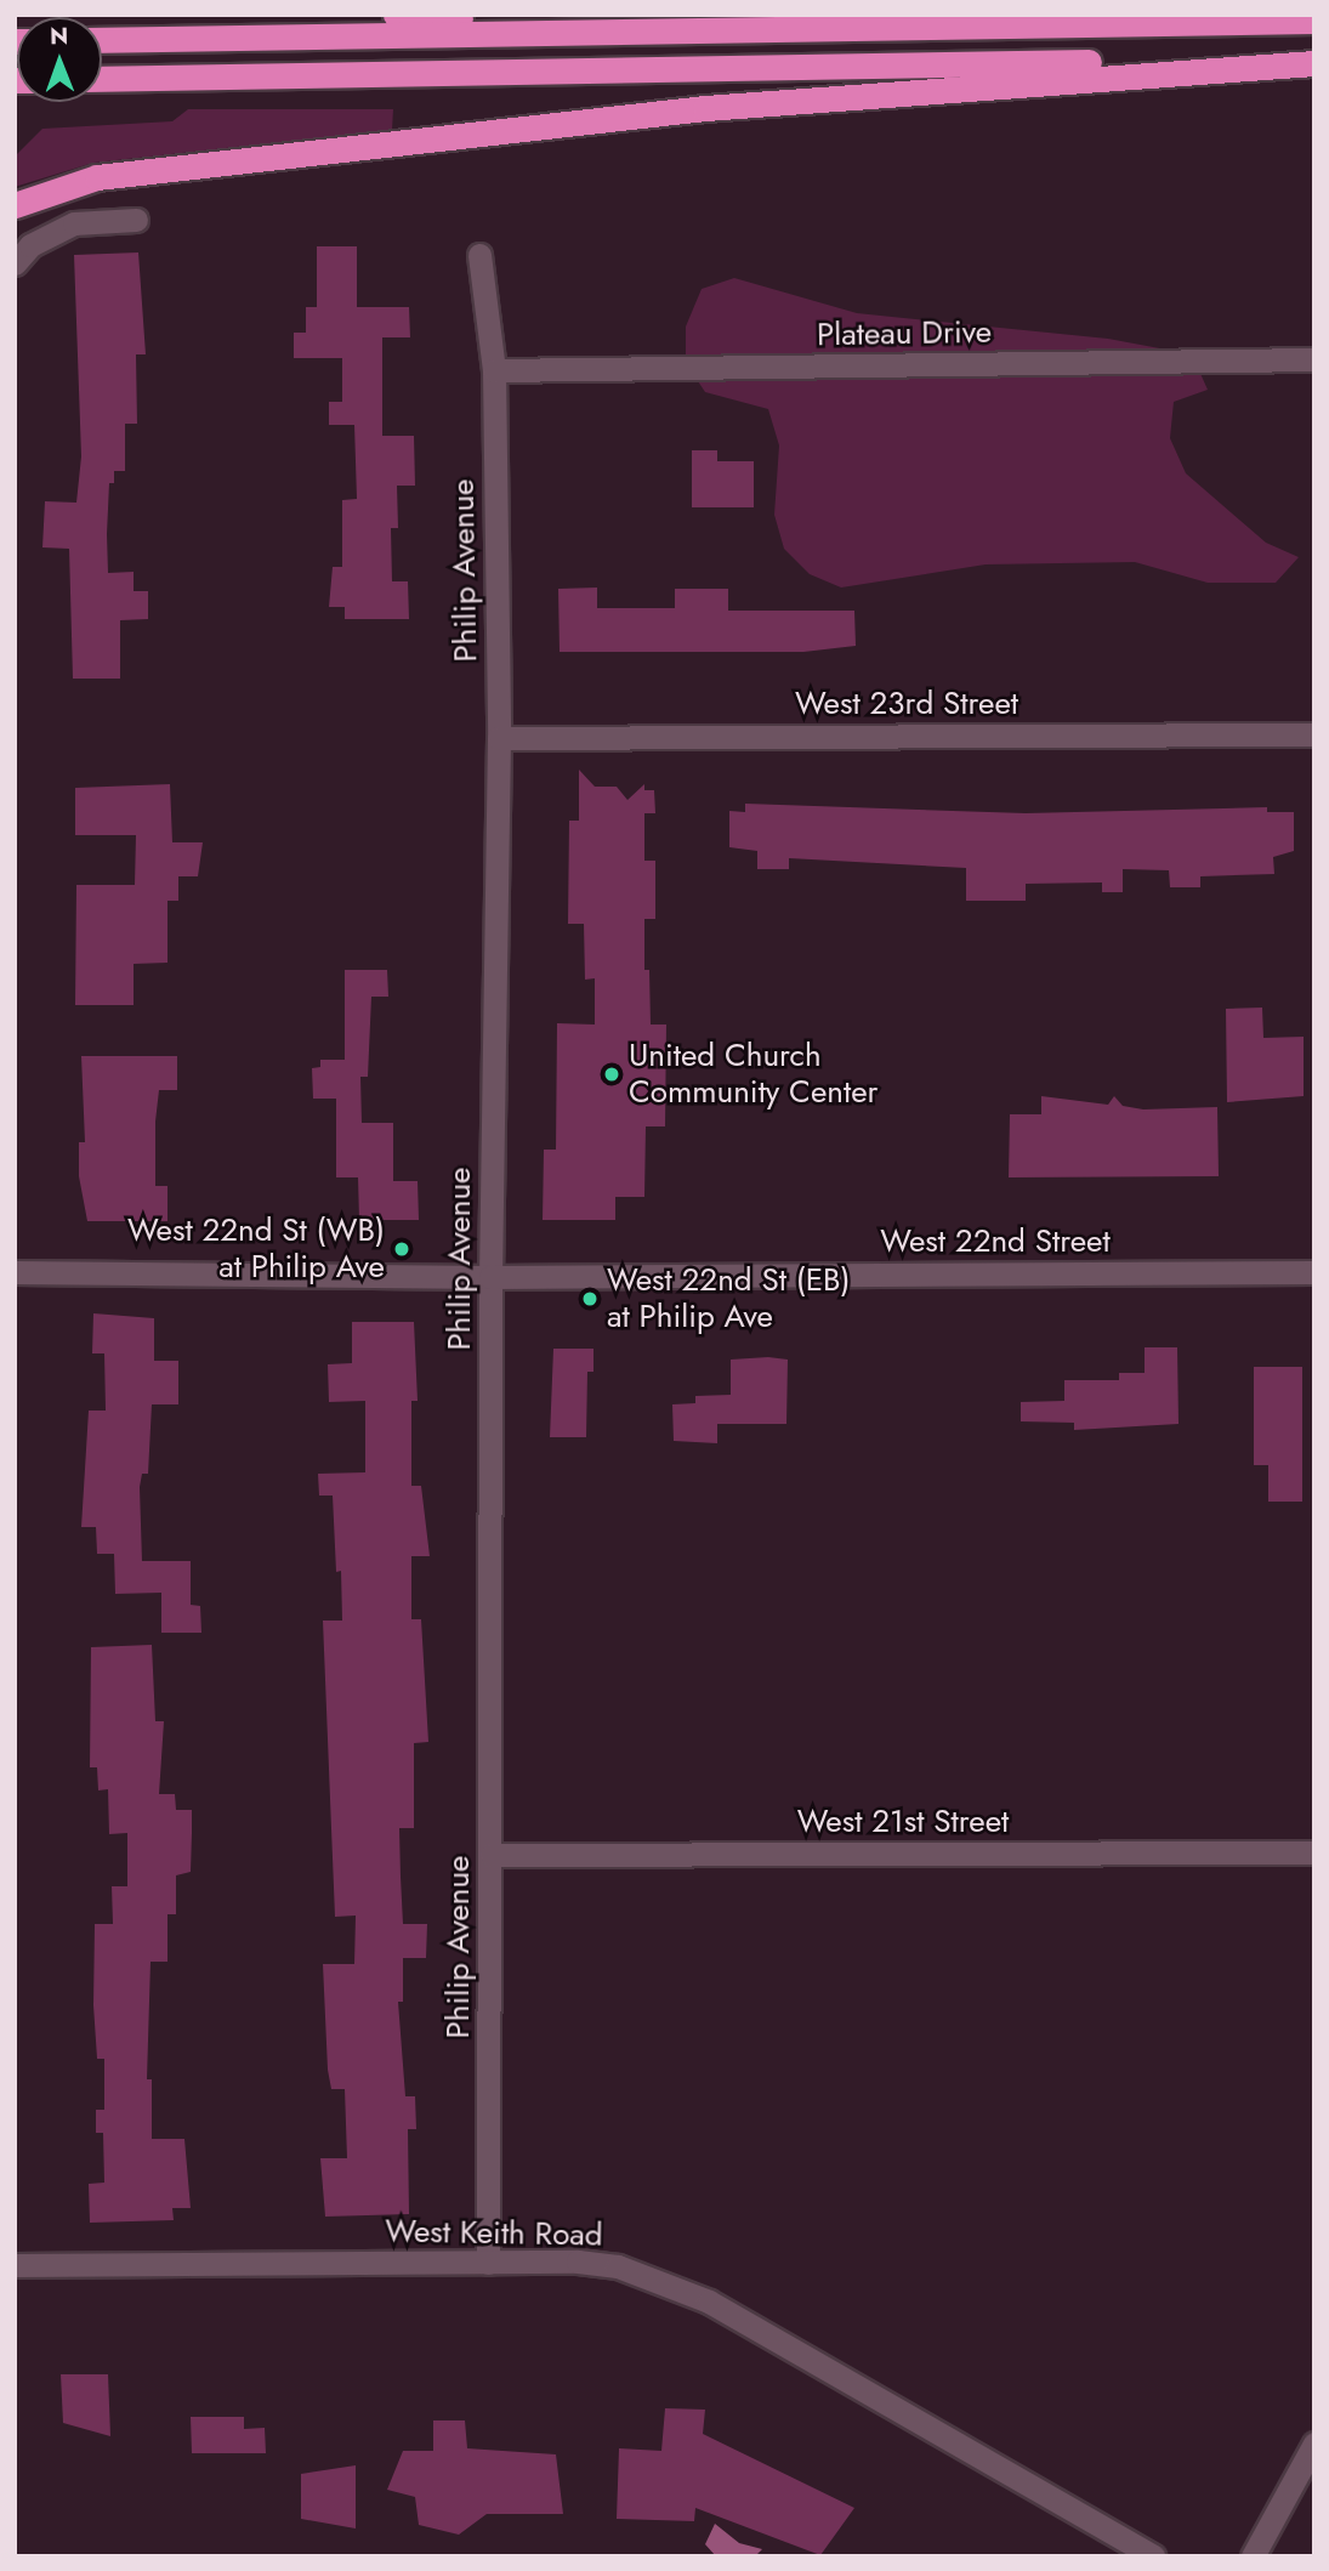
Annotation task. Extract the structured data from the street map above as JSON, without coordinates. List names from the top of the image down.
{
  "streets": {
    "street": [
      "Plateau Drive",
      "Philip Avenue",
      "West 23rd Street",
      "West 22nd Street",
      "West 21st Street",
      "West Keith Road"
    ]
  },
  "crossings": [
    ["Plateau Drive", "Philip Avenue"],
    ["Philip Avenue", "West 23rd Street"],
    ["Philip Avenue", "West 22nd Street"],
    ["Philip Avenue", "West 21st Street"],
    ["Philip Avenue", "West Keith Road"]
  ],
  "places": ["United Church Community Center", "West 22nd St (WB) at Philip Ave", "West 22nd St (EB) at Philip Ave"],
  "north": "top"
}
